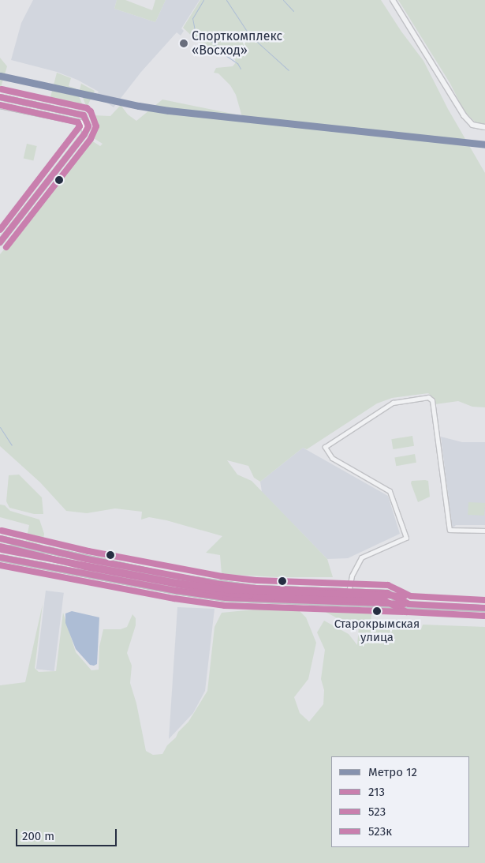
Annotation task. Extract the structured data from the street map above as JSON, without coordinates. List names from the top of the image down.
{
  "places": ["Спорткомплекс «Восход»", "Старокрымская улица"],
  "lines": [
    "metro line 12",
    "transit line 523к",
    "transit line 213",
    "transit line 523"
  ],
  "legend": [
    "Метро 12",
    "213",
    "523",
    "523к"
  ],
  "scale_bar": "200 m"
}
